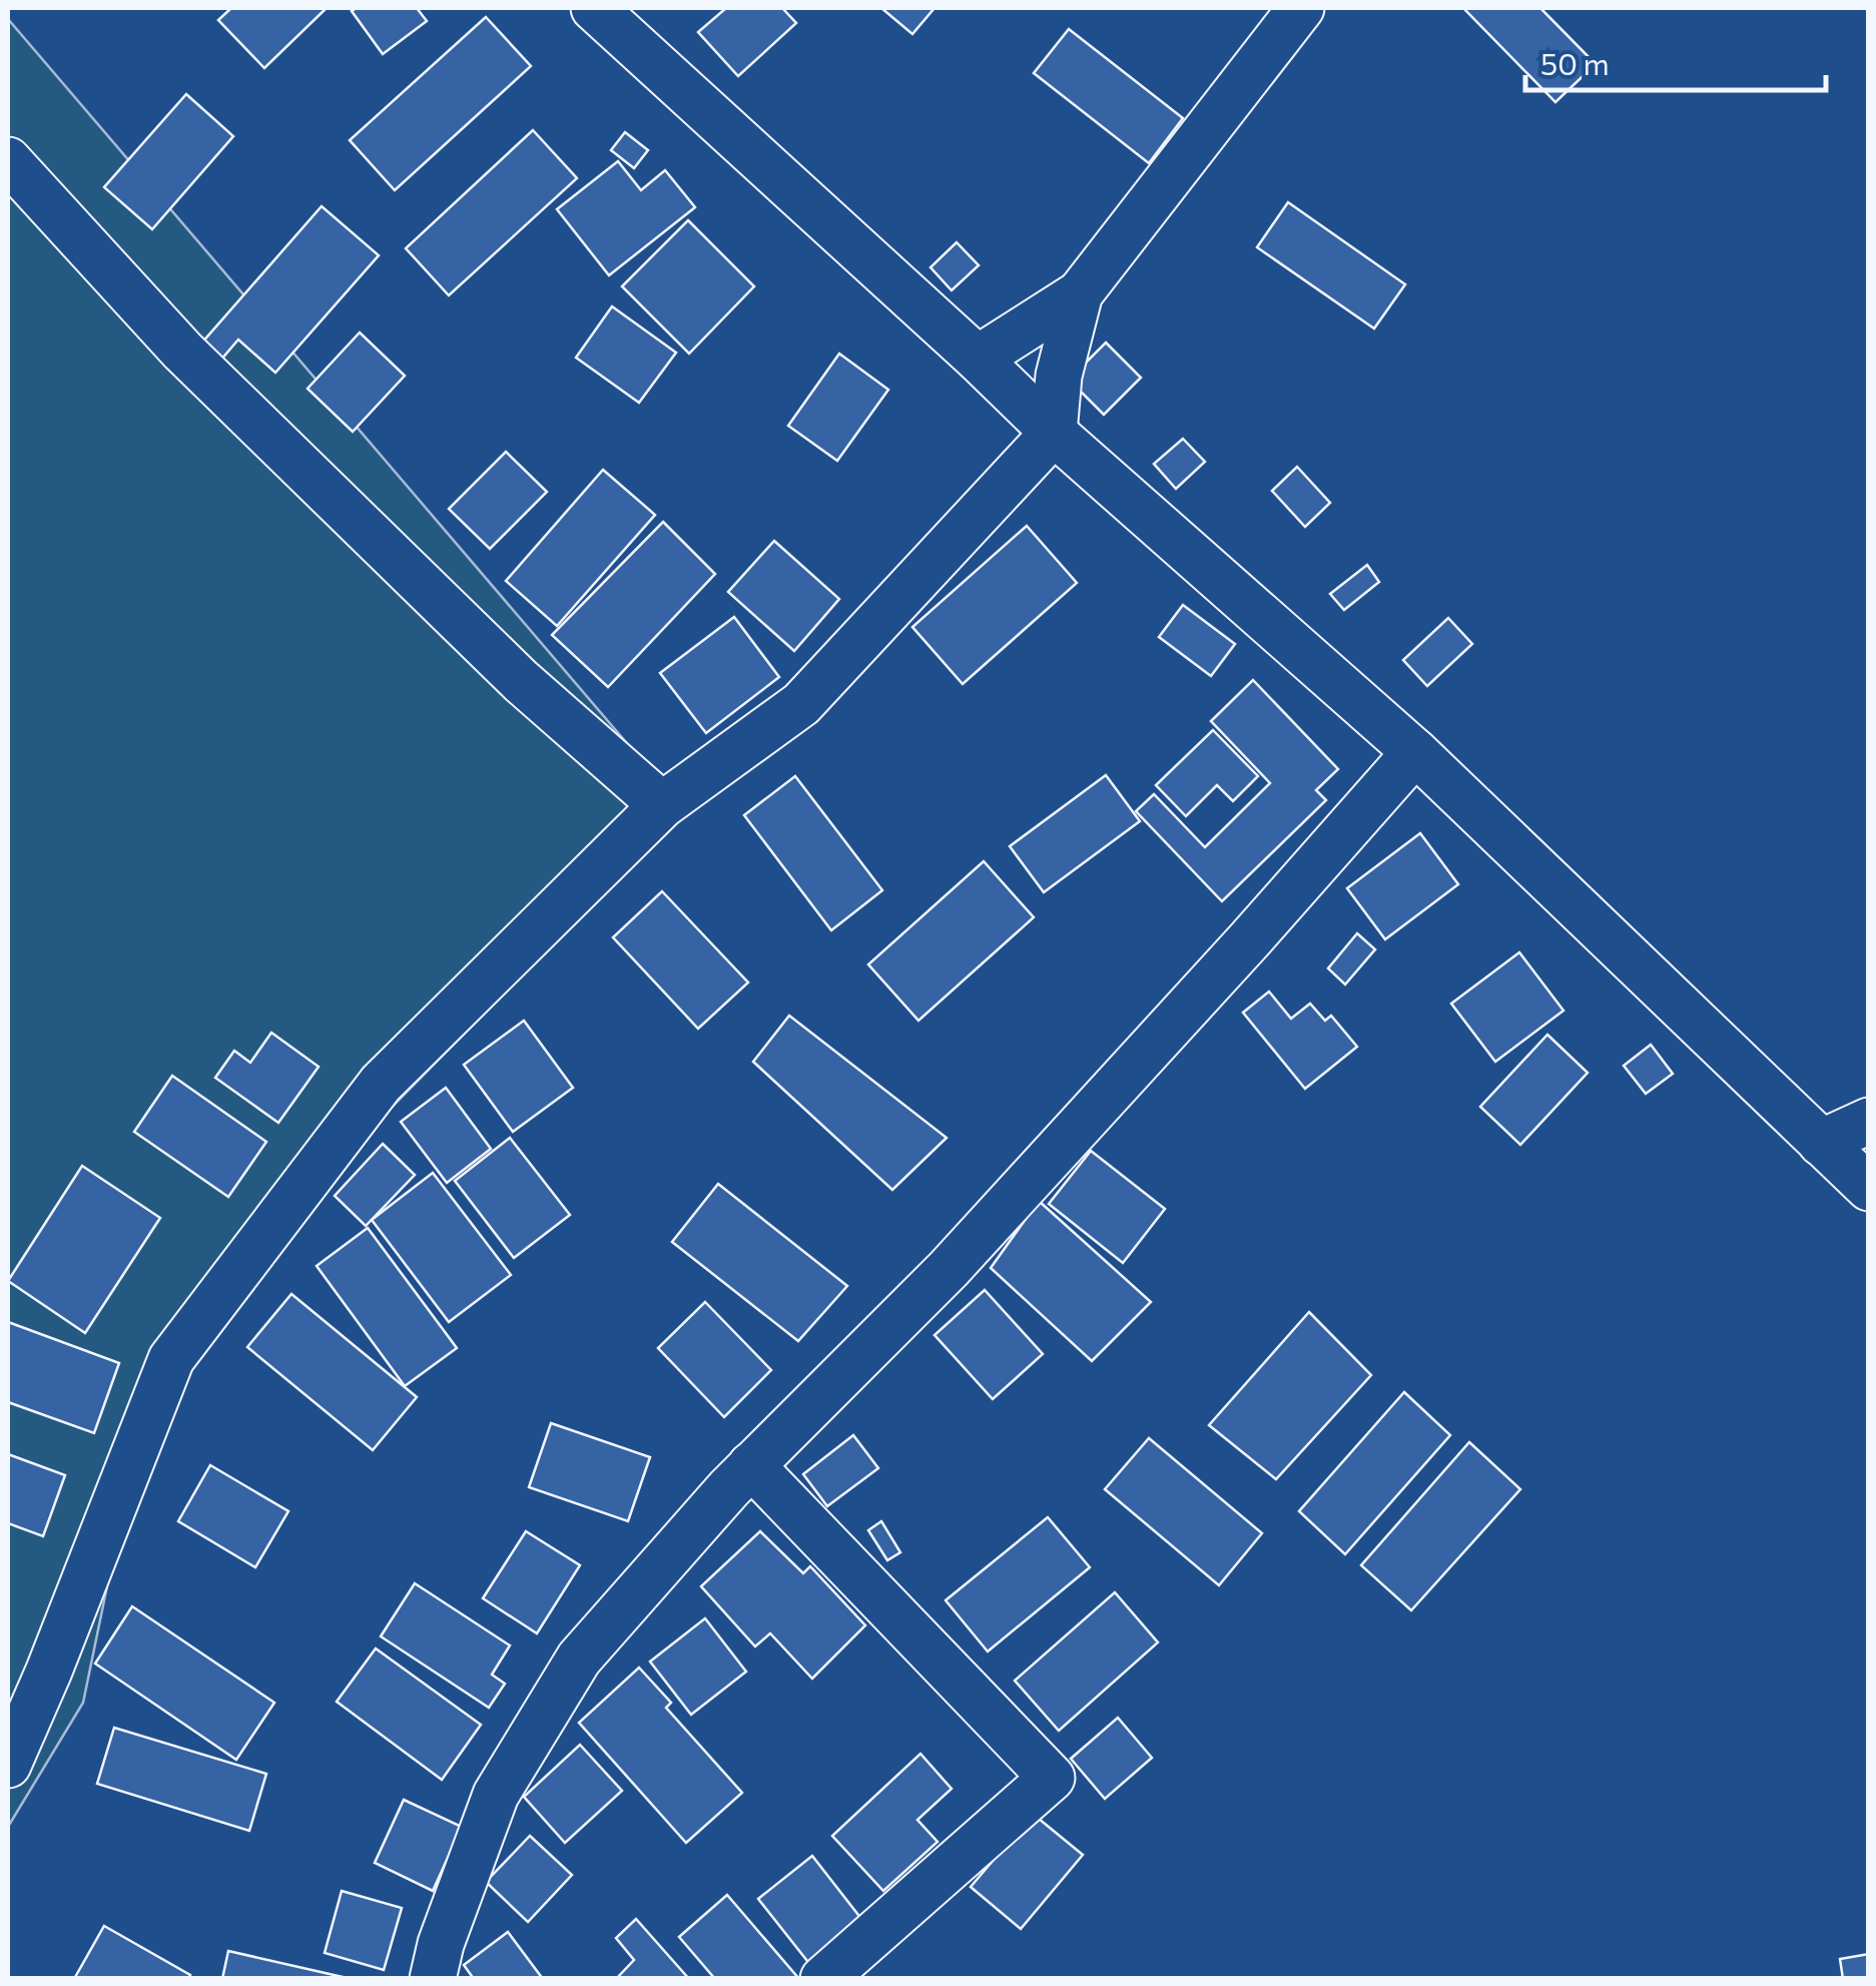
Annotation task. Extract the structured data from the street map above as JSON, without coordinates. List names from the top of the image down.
{
  "scale_bar": "50 m"
}
